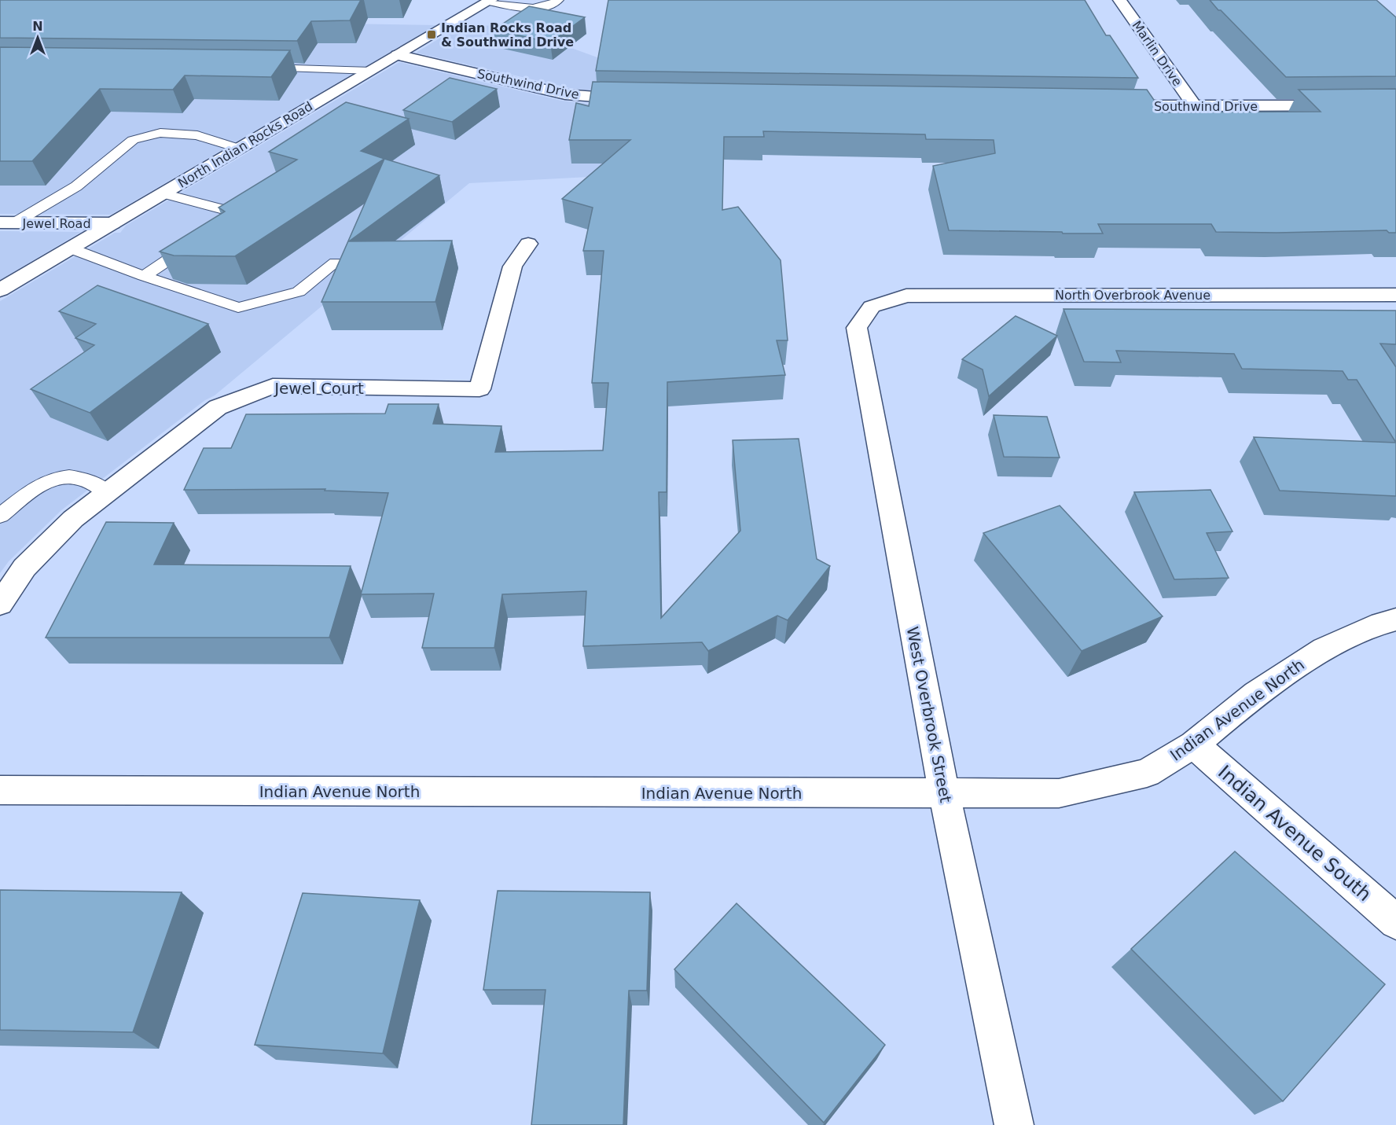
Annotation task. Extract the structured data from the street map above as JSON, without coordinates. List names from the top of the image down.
{
  "streets": {
    "street": [
      "Marlin Drive",
      "Southwind Drive",
      "North Indian Rocks Road",
      "Jewel Road",
      "North Overbrook Avenue",
      "Jewel Court",
      "Indian Avenue North",
      "West Overbrook Street",
      "Indian Avenue South"
    ]
  },
  "crossings": [
    ["Marlin Drive", "Southwind Drive"],
    ["Southwind Drive", "North Indian Rocks Road"],
    ["North Indian Rocks Road", "Jewel Road"],
    ["North Overbrook Avenue", "West Overbrook Street"],
    ["Indian Avenue North", "West Overbrook Street"],
    ["Indian Avenue North", "Indian Avenue South"]
  ],
  "places": {
    "transit": ["Indian Rocks Road & Southwind Drive"]
  },
  "north": "top"
}
